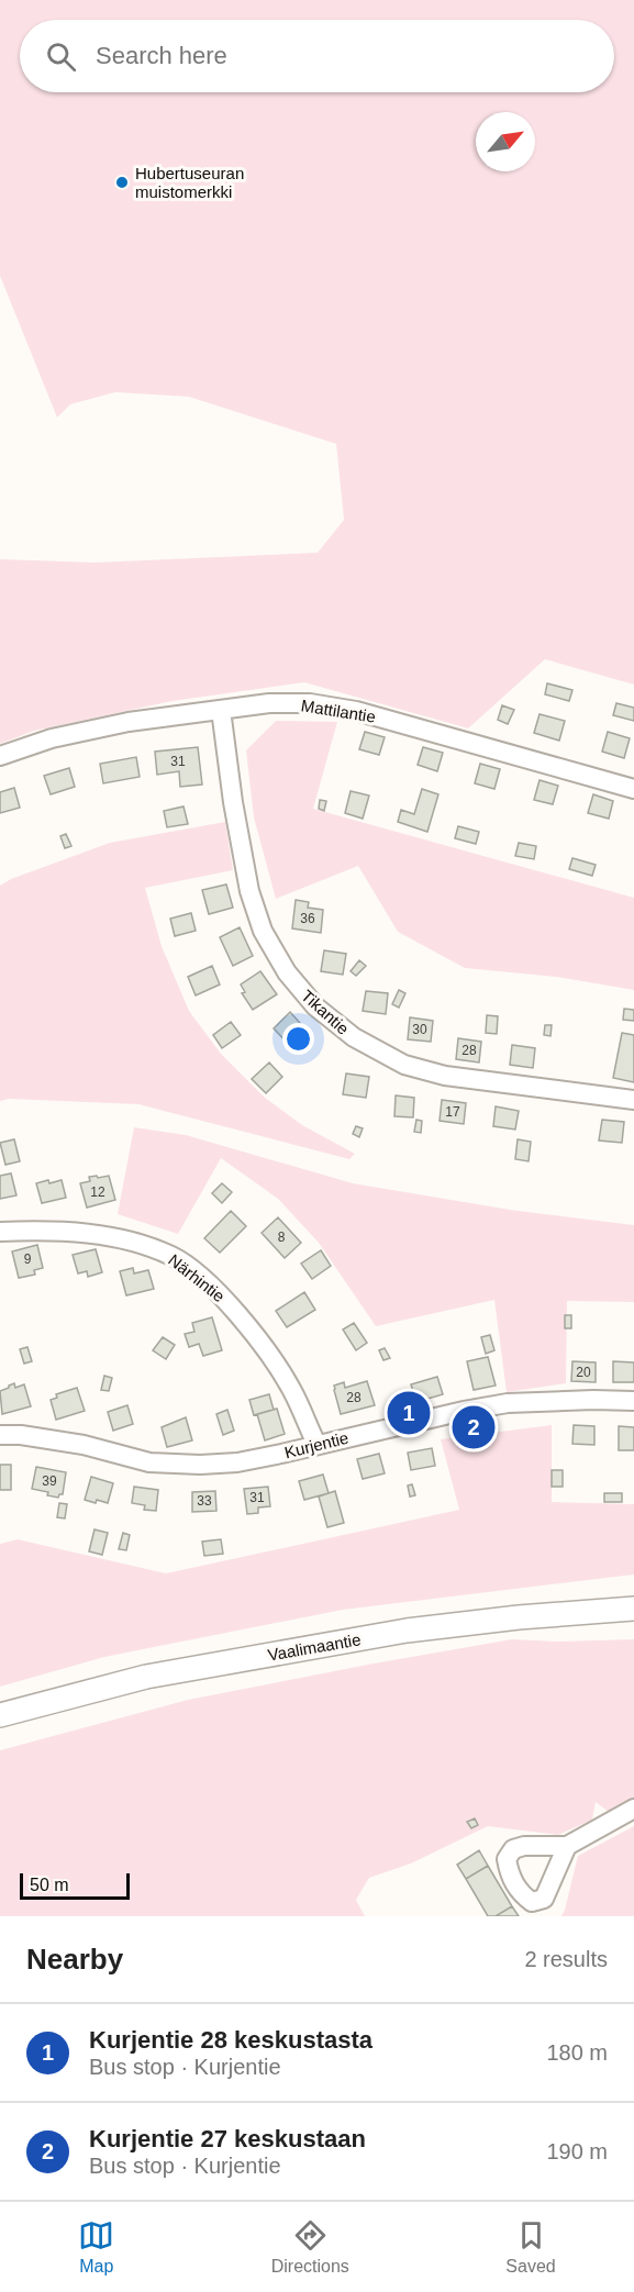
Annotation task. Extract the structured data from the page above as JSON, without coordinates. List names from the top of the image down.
{
  "streets": {
    "main road": ["Vaalimaantie"],
    "street": [
      "Mattilantie",
      "Tikantie",
      "Närhintie",
      "Kurjentie"
    ]
  },
  "crossings": [
    ["Mattilantie", "Tikantie"],
    ["Närhintie", "Kurjentie"]
  ],
  "places": ["Hubertuseuran muistomerkki"],
  "house_numbers": [
    "31",
    "36",
    "30",
    "28",
    "17",
    "12",
    "8",
    "9",
    "20",
    "28",
    "39",
    "31",
    "33"
  ],
  "scale_bar": "50 m",
  "north": "top right",
  "page": {
    "search": "Search here",
    "pins": ["1", "2"],
    "scale": "50 m",
    "heading": ["Nearby", "2 results"],
    "list": [
      {
        "mark": "1",
        "name": "Kurjentie 28 keskustasta",
        "note": "Bus stop · Kurjentie",
        "value": "180 m"
      },
      {
        "mark": "2",
        "name": "Kurjentie 27 keskustaan",
        "note": "Bus stop · Kurjentie",
        "value": "190 m"
      }
    ],
    "nav": ["Map", "Directions", "Saved"]
  }
}
